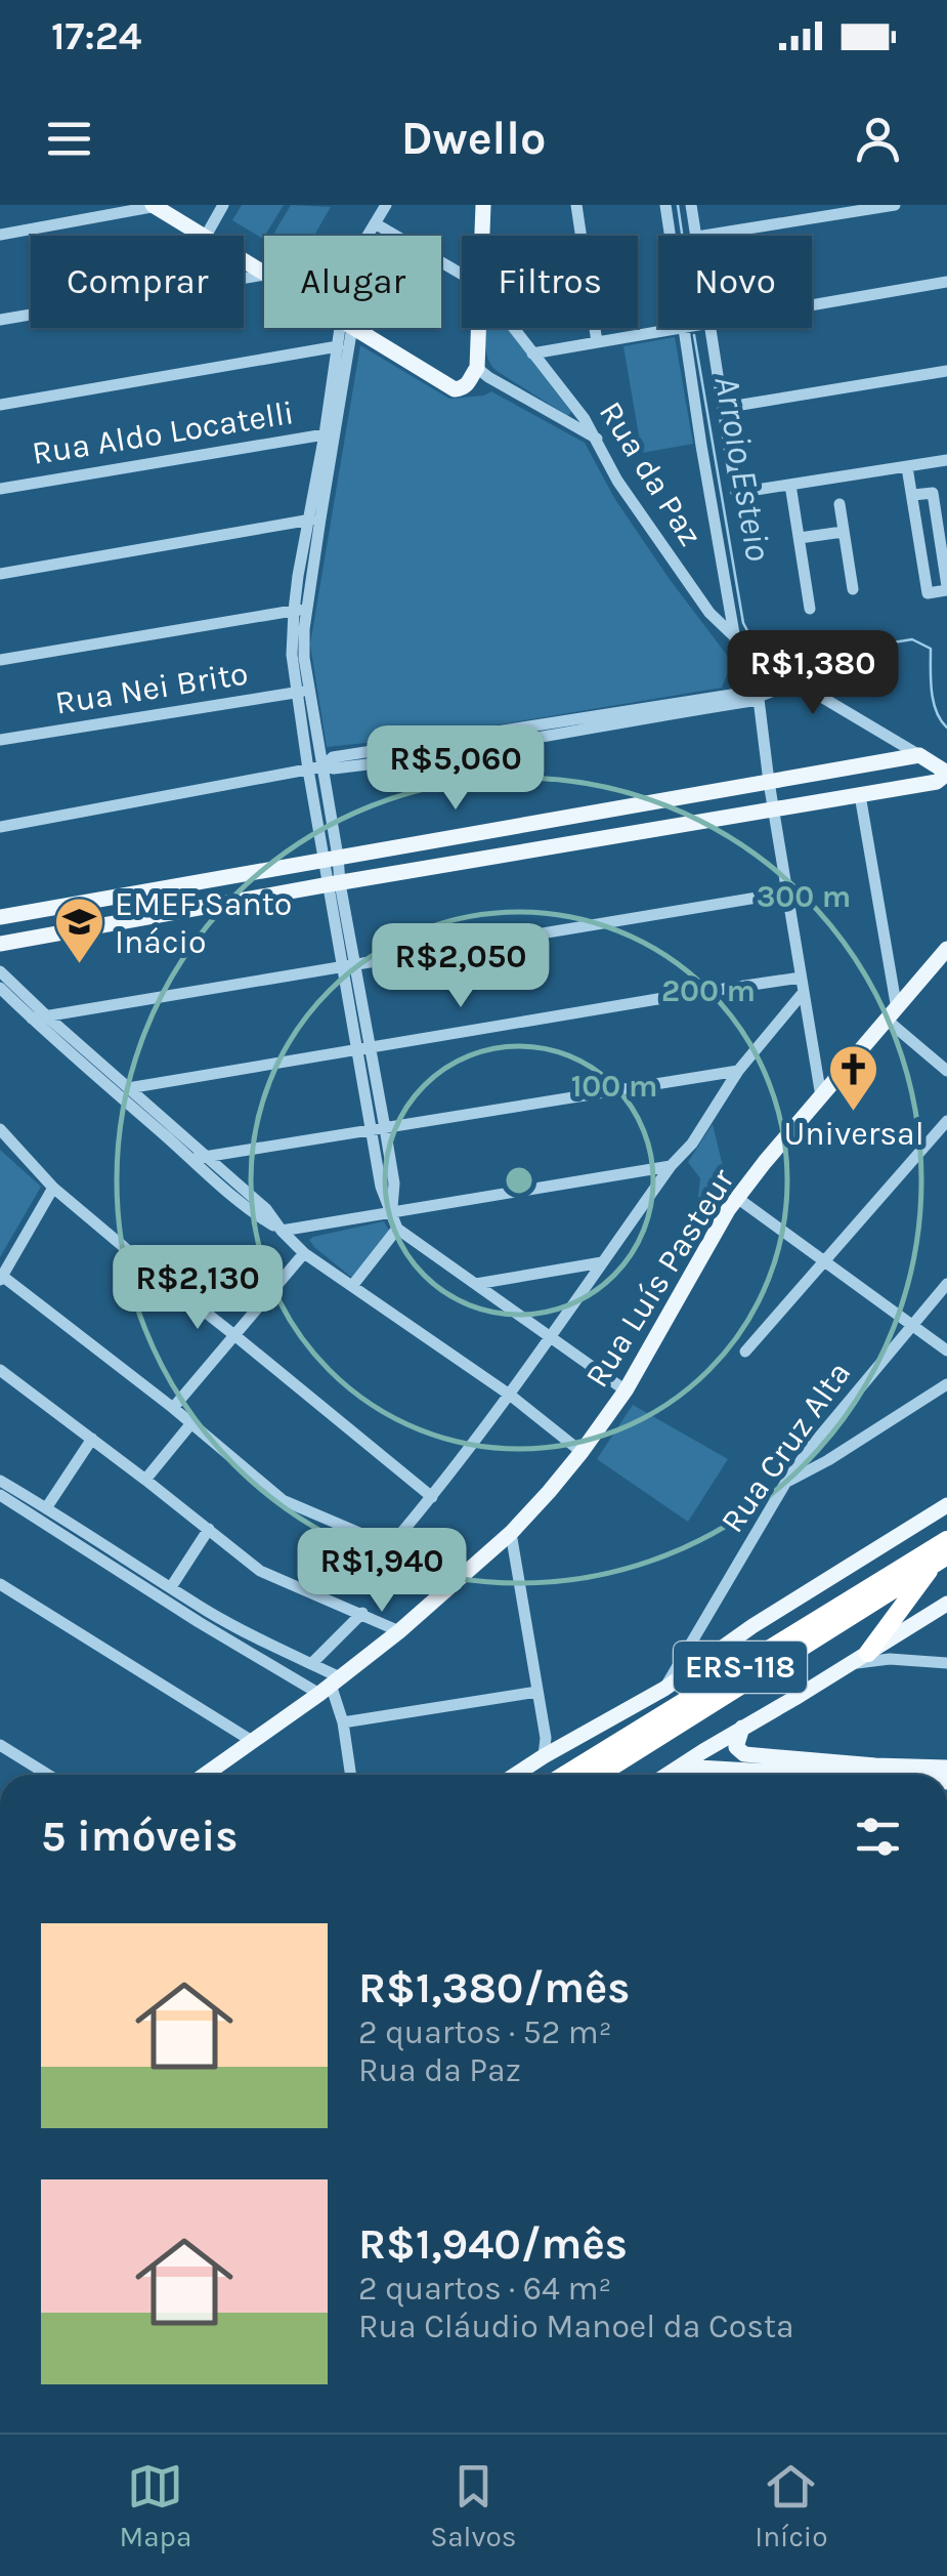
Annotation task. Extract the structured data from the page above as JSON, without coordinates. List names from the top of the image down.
{
  "streets": {
    "highway": ["ERS-118"],
    "main road": ["Rua da Paz", "Rua Luís Pasteur"],
    "street": ["Rua Aldo Locatelli", "Rua Nei Brito", "Rua Cruz Alta"]
  },
  "water": ["Arroio Esteio"],
  "places": {
    "school or university": ["EMEF Santo Inácio"],
    "church": ["Universal"]
  },
  "page": {
    "status": "17:24",
    "header": "Dwello",
    "chip": [
      "Comprar",
      "Alugar",
      "Filtros",
      "Novo"
    ],
    "price": [
      "R$1,380",
      "R$5,060",
      "R$2,050",
      "R$2,130",
      "R$1,940"
    ],
    "heading": "5 imóveis",
    "list": [
      {
        "name": "R$1,380/mês",
        "note": "2 quartos · 52 m² · Rua da Paz"
      },
      {
        "name": "R$1,940/mês",
        "note": "2 quartos · 64 m² · Rua Cláudio Manoel da Costa"
      }
    ],
    "tabs": ["Mapa", "Salvos", "Início"]
  },
  "rings": ["300 m", "200 m", "100 m"]
}
